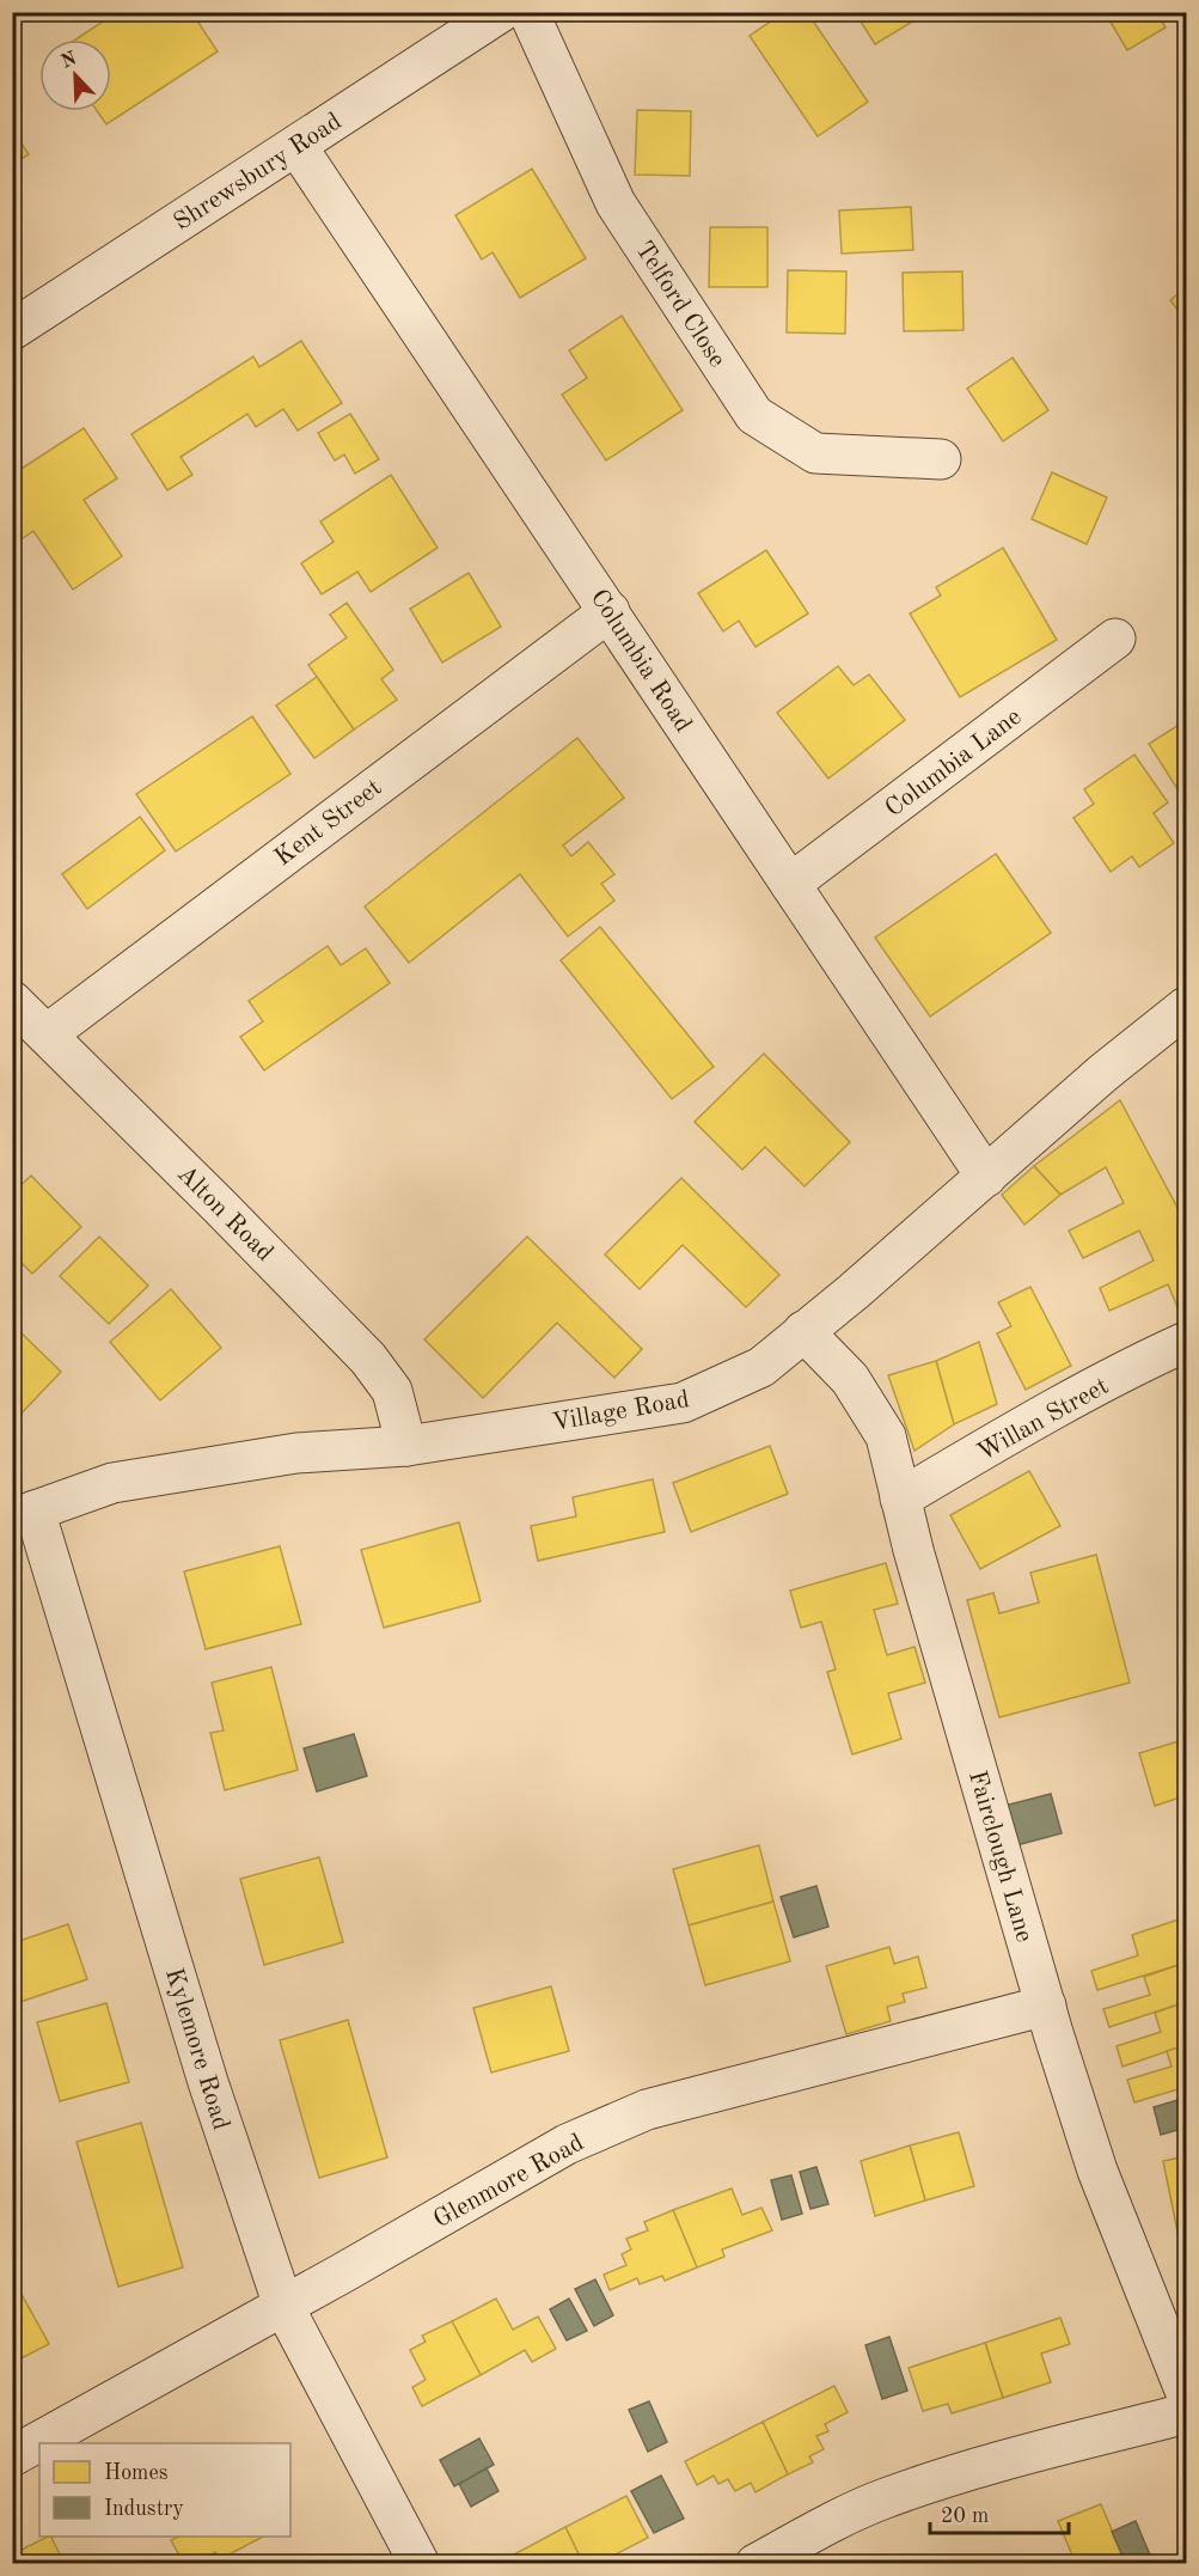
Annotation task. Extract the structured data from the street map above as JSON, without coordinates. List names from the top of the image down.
{
  "streets": {
    "street": [
      "Shrewsbury Road",
      "Telford Close",
      "Columbia Road",
      "Columbia Lane",
      "Kent Street",
      "Alton Road",
      "Village Road",
      "Willan Street",
      "Fairclough Lane",
      "Kylemore Road",
      "Glenmore Road"
    ]
  },
  "crossings": [
    ["Shrewsbury Road", "Columbia Road"],
    ["Columbia Road", "Columbia Lane"],
    ["Columbia Road", "Kent Street"],
    ["Columbia Road", "Village Road"],
    ["Kent Street", "Alton Road"],
    ["Alton Road", "Village Road"],
    ["Village Road", "Fairclough Lane"],
    ["Village Road", "Kylemore Road"],
    ["Willan Street", "Fairclough Lane"],
    ["Fairclough Lane", "Glenmore Road"],
    ["Kylemore Road", "Glenmore Road"]
  ],
  "legend": ["Homes", "Industry"],
  "scale_bar": "20 m",
  "north": "top left"
}
